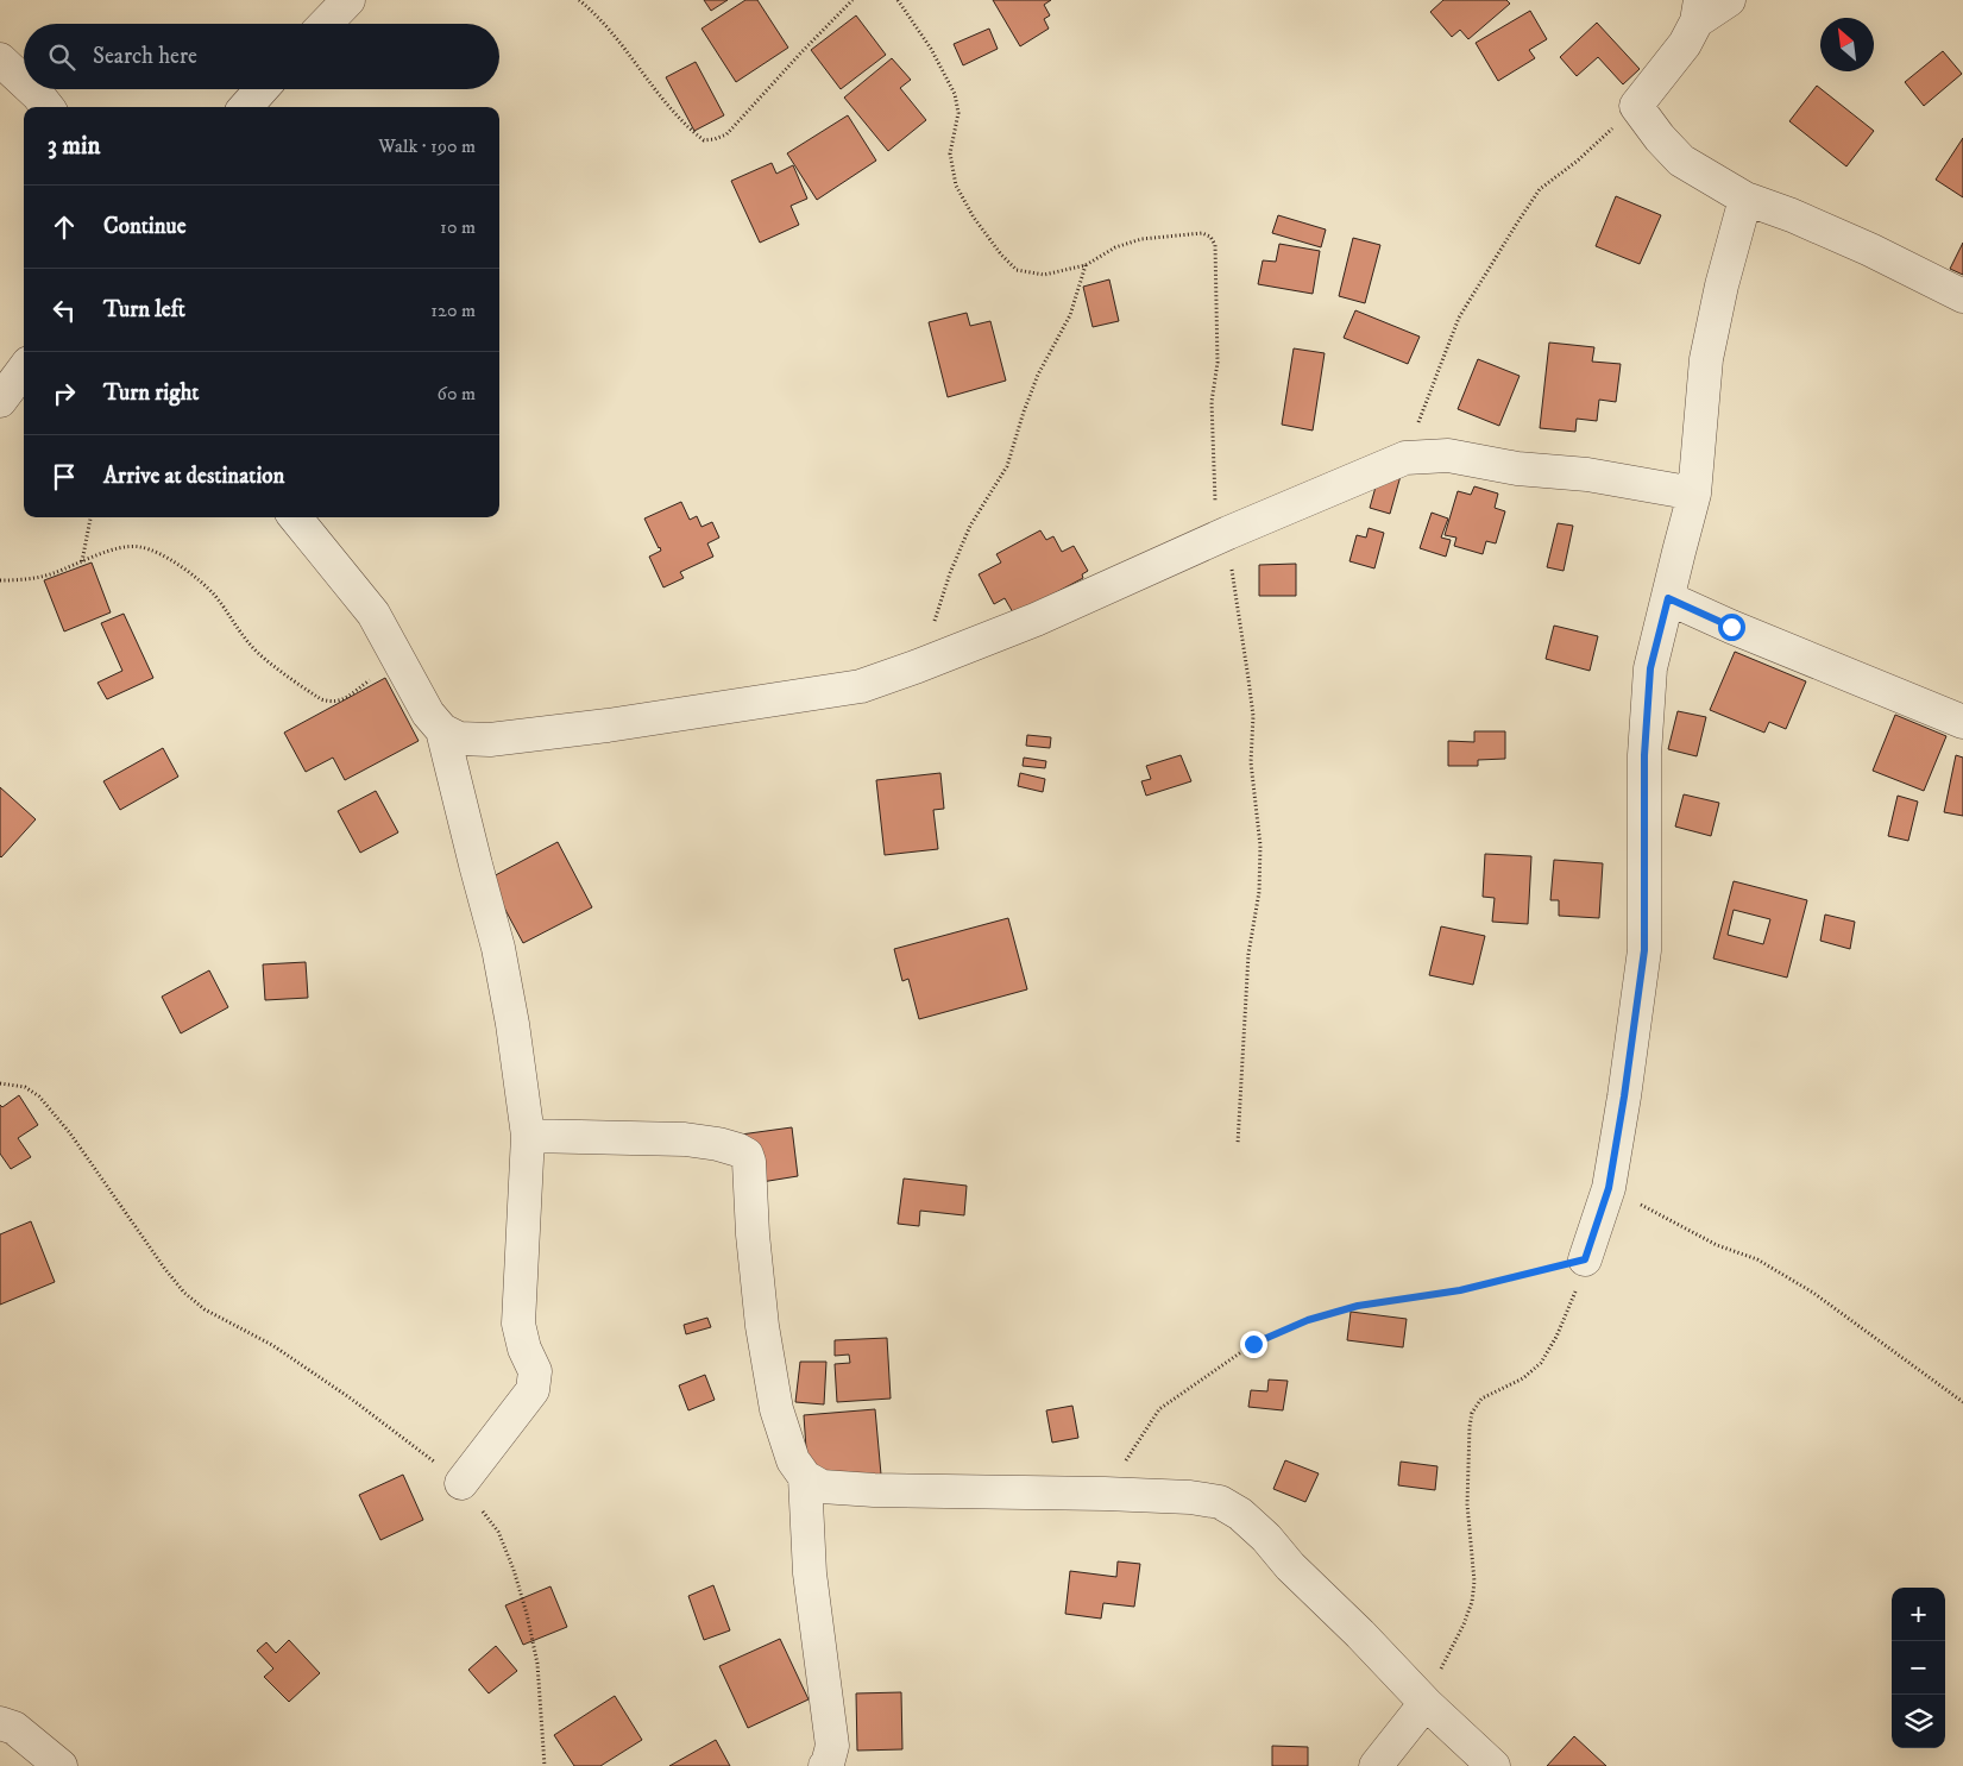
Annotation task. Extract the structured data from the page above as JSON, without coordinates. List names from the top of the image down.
{
  "north": "top left",
  "page": {
    "search": "Search here",
    "heading": ["3 min", "Walk · 190 m"],
    "list": [
      ["Continue", "10 m"],
      ["Turn left", "120 m"],
      ["Turn right", "60 m"],
      "Arrive at destination"
    ],
    "map_buttons": ["+", "−"]
  }
}
